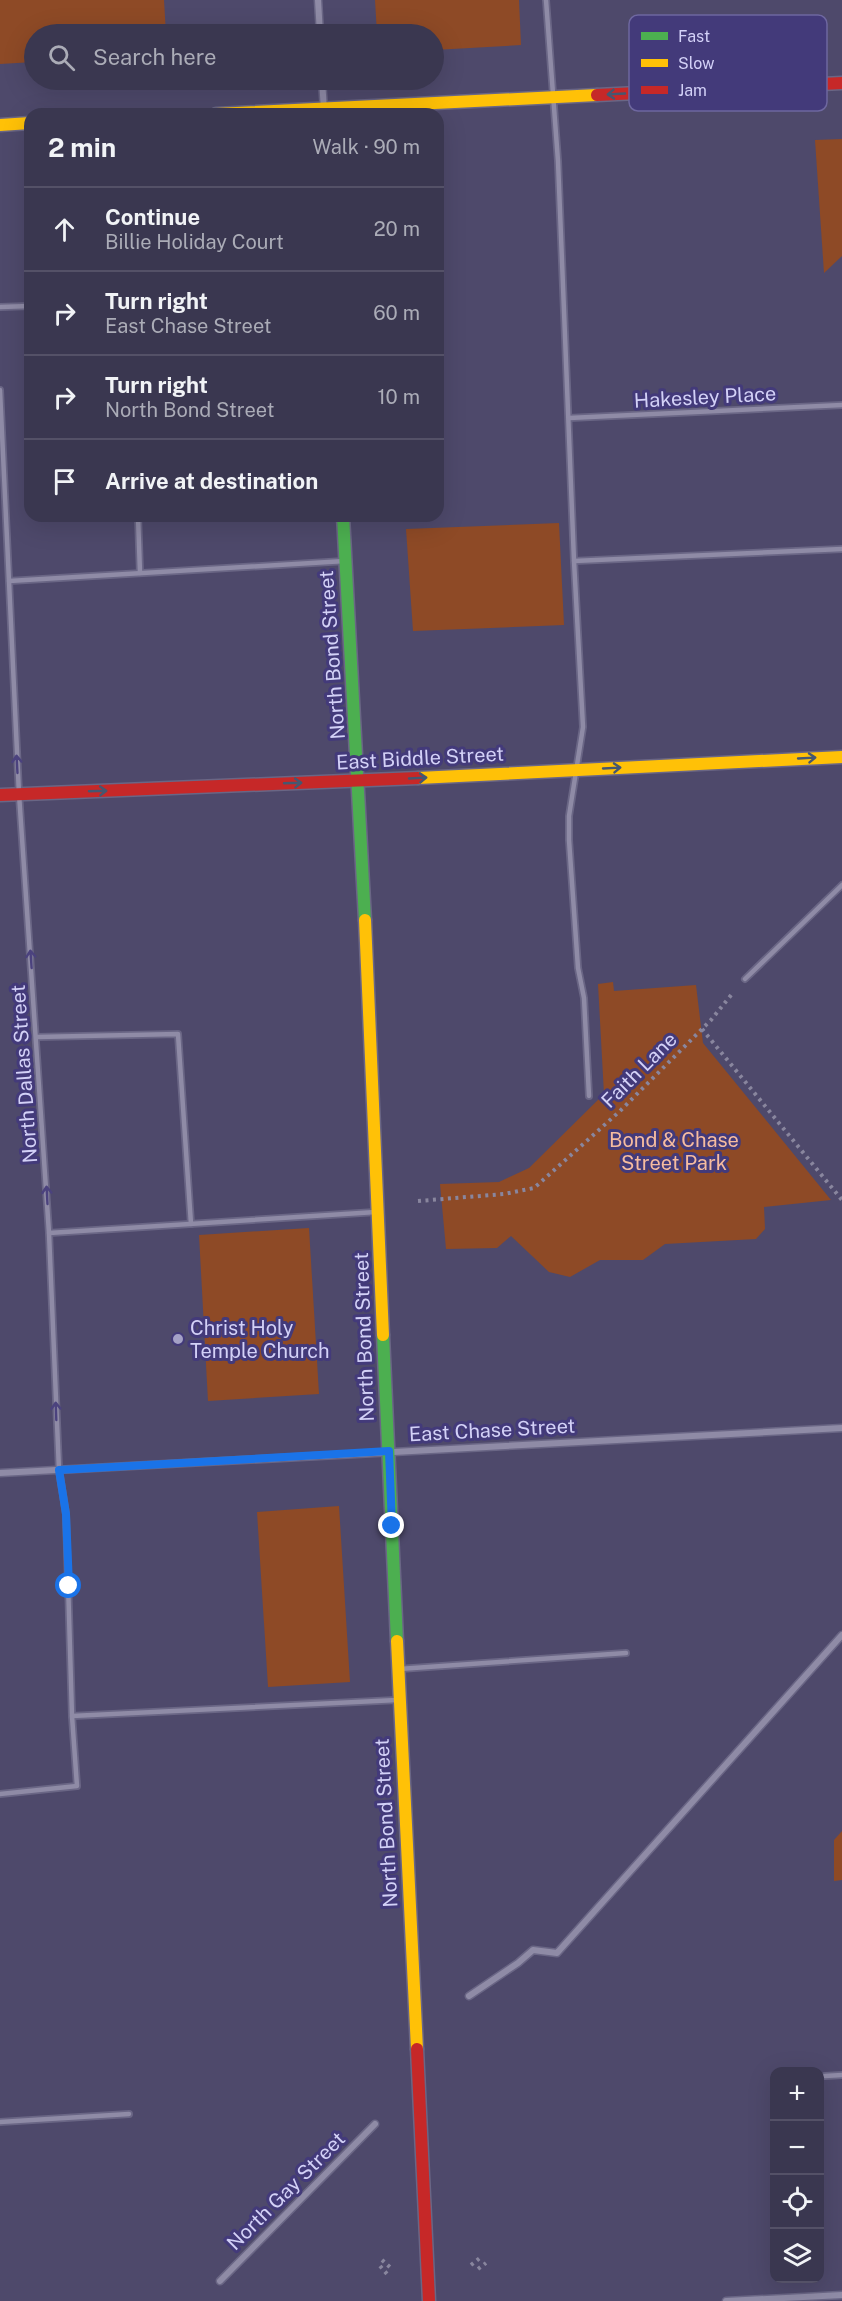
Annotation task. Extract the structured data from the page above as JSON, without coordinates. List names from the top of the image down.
{
  "streets": {
    "street": [
      "North Bond Street",
      "East Biddle Street",
      "East Chase Street",
      "North Gay Street"
    ],
    "lane": ["Hakesley Place", "North Dallas Street"],
    "path": ["Faith Lane"]
  },
  "crossings": [
    ["North Bond Street", "East Biddle Street"],
    ["North Bond Street", "East Chase Street"],
    ["East Biddle Street", "North Dallas Street"],
    ["North Dallas Street", "East Chase Street"]
  ],
  "one_way": ["East Biddle Street", "North Dallas Street"],
  "parks": ["Bond & Chase Street Park"],
  "places": ["Christ Holy Temple Church"],
  "legend": ["Fast", "Slow", "Jam"],
  "page": {
    "search": "Search here",
    "heading": ["2 min", "Walk · 90 m"],
    "list": [
      ["Continue", "Billie Holiday Court", "20 m"],
      ["Turn right", "East Chase Street", "60 m"],
      ["Turn right", "North Bond Street", "10 m"],
      "Arrive at destination"
    ],
    "map_buttons": ["+", "−"]
  }
}
